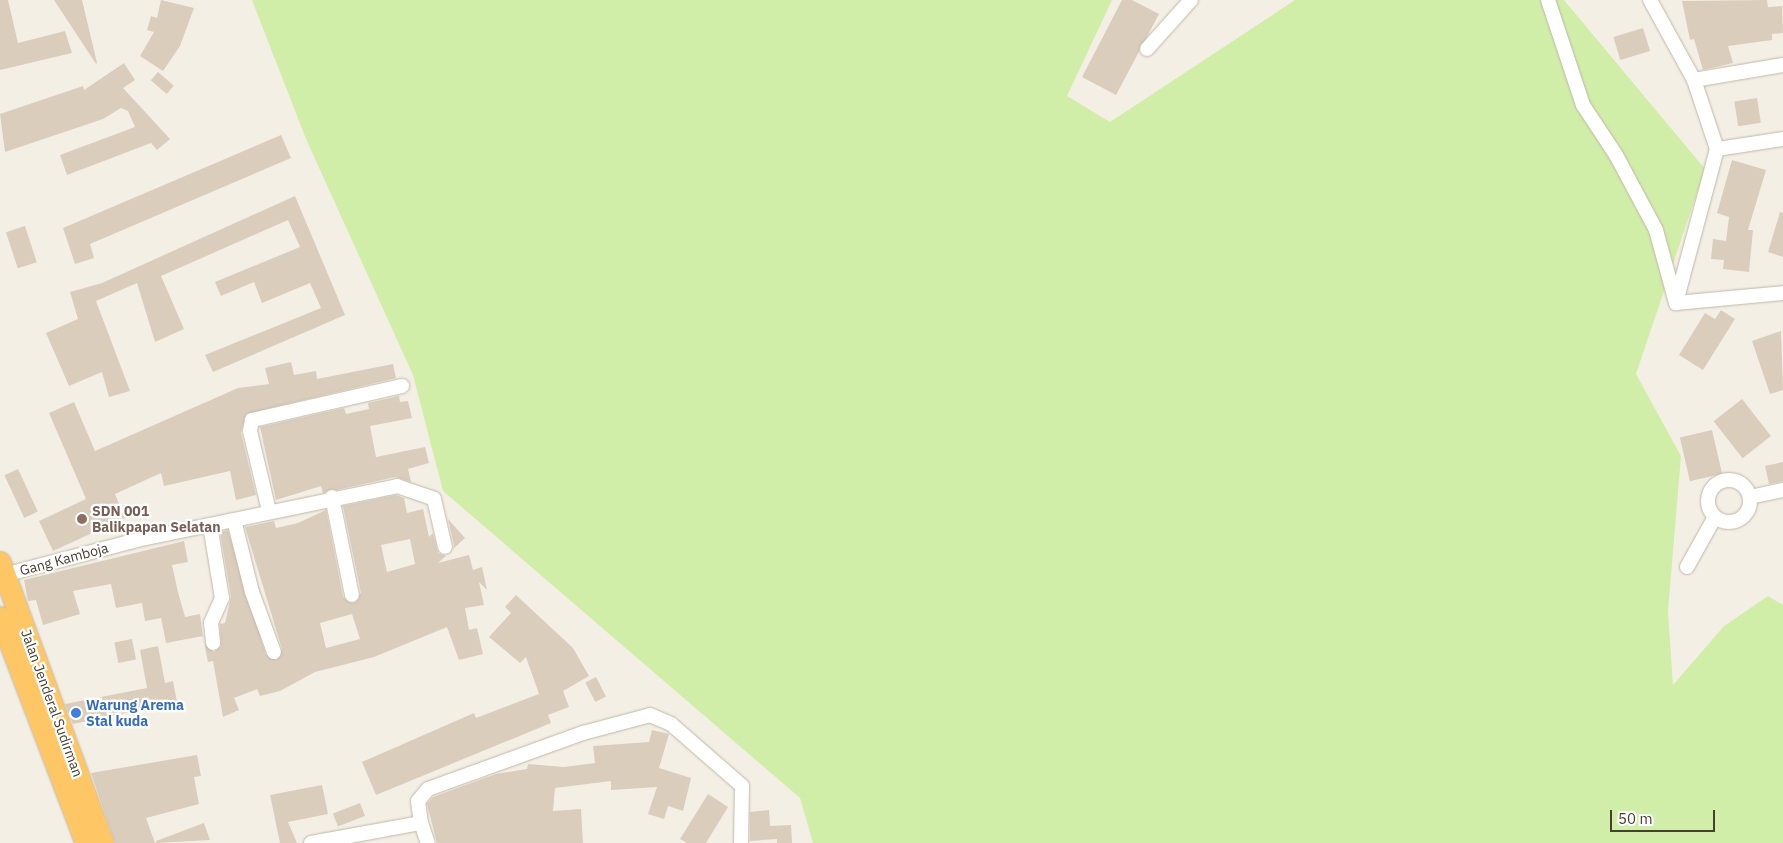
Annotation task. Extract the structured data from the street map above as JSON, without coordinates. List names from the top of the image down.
{
  "streets": {
    "highway": ["Jalan Jenderal Sudirman"],
    "street": ["Gang Kamboja"]
  },
  "crossings": [
    ["Gang Kamboja", "Jalan Jenderal Sudirman"]
  ],
  "places": ["SDN 001 Balikpapan Selatan", "Warung Arema Stal kuda"],
  "scale_bar": "50 m"
}
